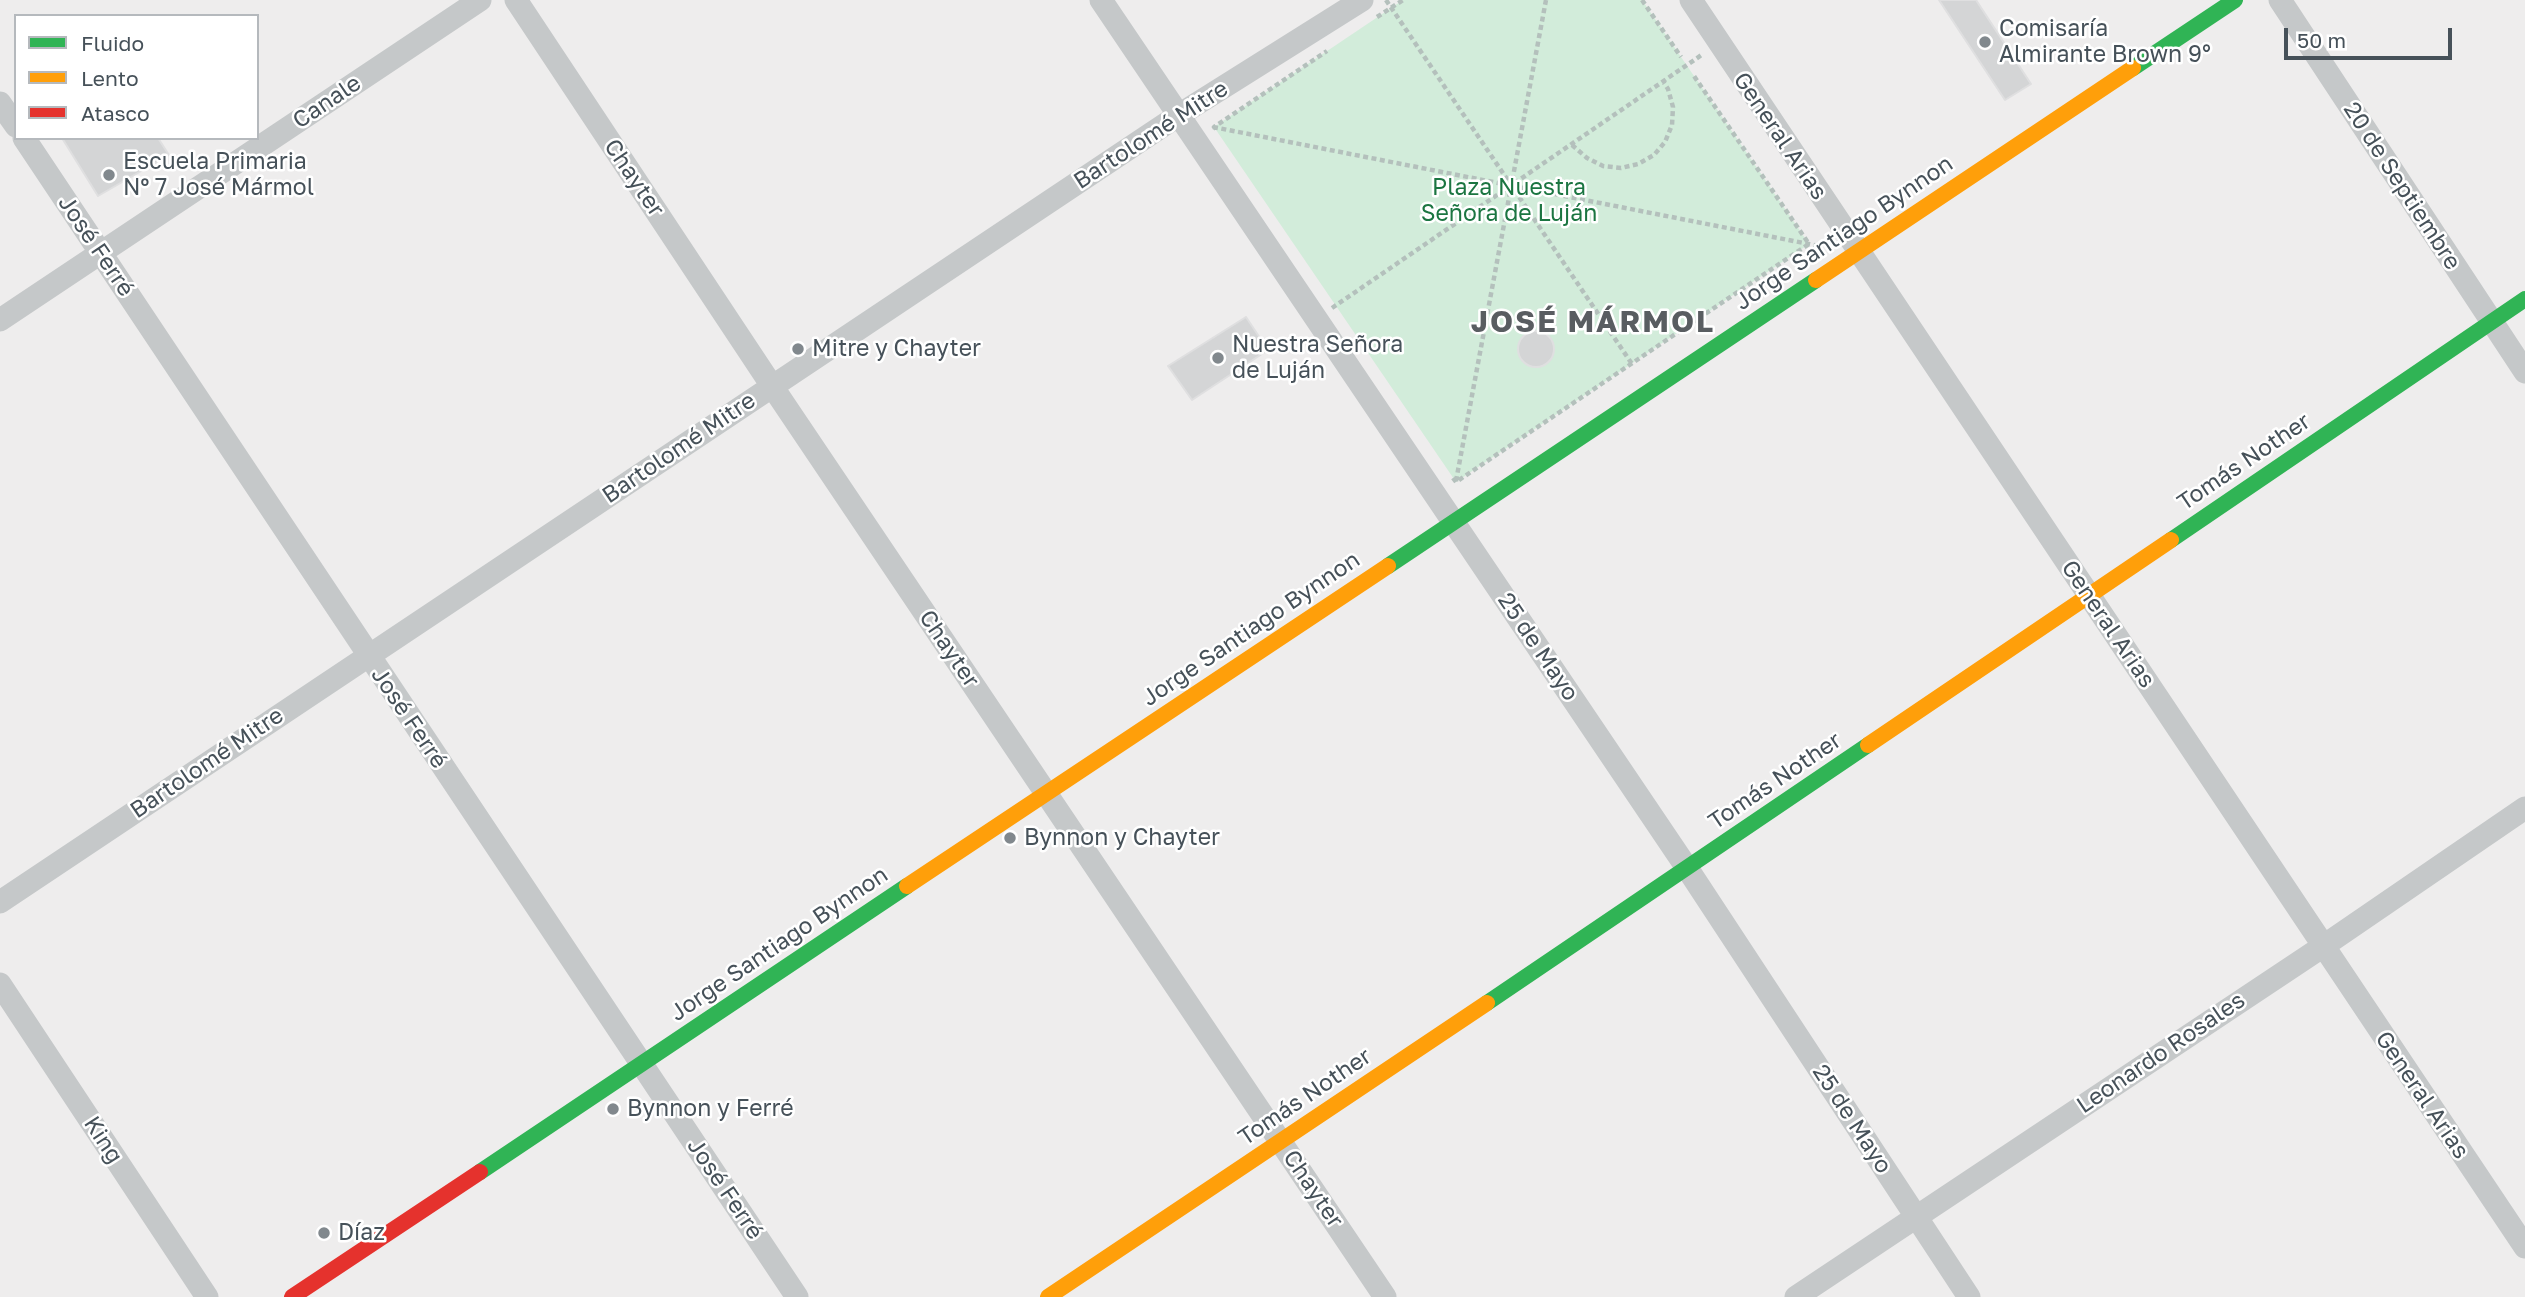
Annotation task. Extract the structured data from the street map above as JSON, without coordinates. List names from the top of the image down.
{
  "streets": {
    "street": [
      "Canale",
      "Bartolomé Mitre",
      "General Arias",
      "Chayter",
      "20 de Septiembre",
      "Jorge Santiago Bynnon",
      "José Ferré",
      "Tomás Nother",
      "25 de Mayo",
      "Leonardo Rosales",
      "King"
    ]
  },
  "crossings": [
    ["Canale", "José Ferré"],
    ["Bartolomé Mitre", "Chayter"],
    ["Bartolomé Mitre", "José Ferré"],
    ["Bartolomé Mitre", "25 de Mayo"],
    ["General Arias", "Jorge Santiago Bynnon"],
    ["General Arias", "Tomás Nother"],
    ["General Arias", "Leonardo Rosales"],
    ["Chayter", "Jorge Santiago Bynnon"],
    ["Chayter", "Tomás Nother"],
    ["20 de Septiembre", "Tomás Nother"],
    ["Jorge Santiago Bynnon", "José Ferré"],
    ["Jorge Santiago Bynnon", "25 de Mayo"],
    ["Tomás Nother", "25 de Mayo"],
    ["25 de Mayo", "Leonardo Rosales"]
  ],
  "districts": ["JOSÉ MÁRMOL"],
  "parks": ["Plaza Nuestra Señora de Luján"],
  "places": [
    "Comisaría Almirante Brown 9°",
    "Escuela Primaria Nº 7 José Mármol",
    "Mitre y Chayter",
    "Nuestra Señora de Luján",
    "Bynnon y Chayter",
    "Bynnon y Ferré",
    "Díaz"
  ],
  "legend": ["Fluido", "Lento", "Atasco"],
  "scale_bar": "50 m"
}
